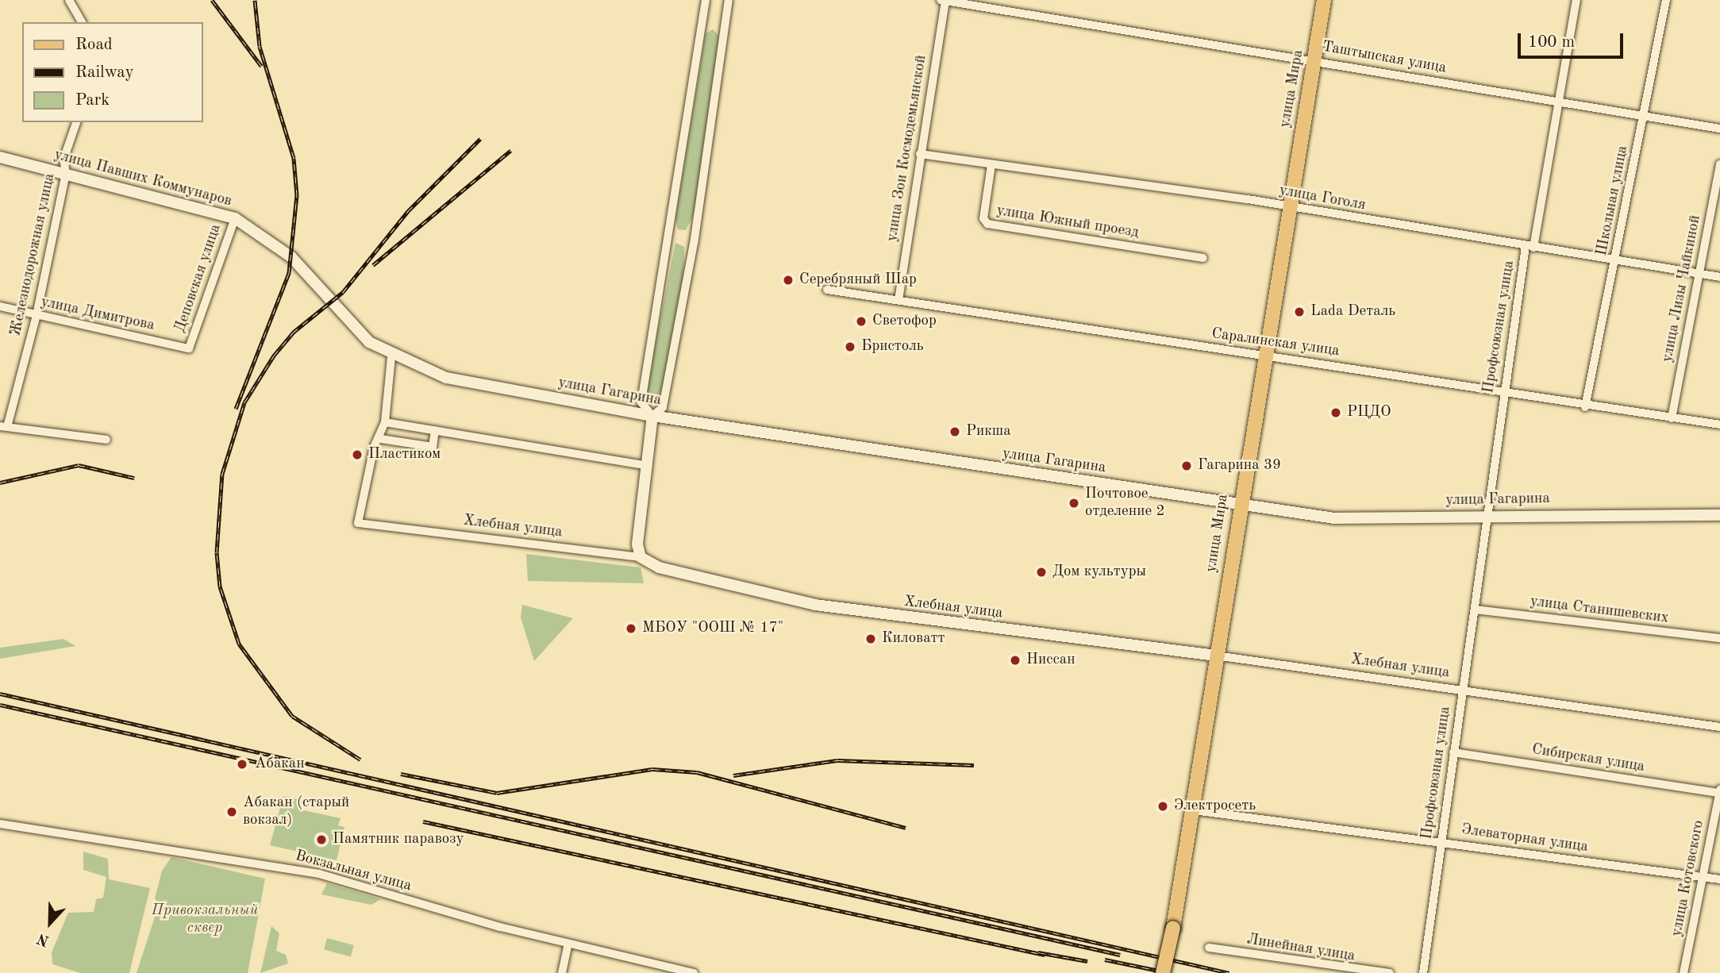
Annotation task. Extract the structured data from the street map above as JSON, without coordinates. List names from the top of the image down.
{
  "streets": {
    "main road": ["улица Мира"],
    "street": [
      "Таштыпская улица",
      "улица Зои Космодемьянской",
      "улица Павших Коммунаров",
      "улица Гоголя",
      "Школьная улица",
      "улица Южный проезд",
      "Железнодорожная улица",
      "Деповская улица",
      "улица Лизы Чайкиной",
      "улица Димитрова",
      "Профсоюзная улица",
      "Саралинская улица",
      "улица Гагарина",
      "Хлебная улица",
      "улица Станишевских",
      "Сибирская улица",
      "Элеваторная улица",
      "Вокзальная улица",
      "улица Котовского",
      "Линейная улица"
    ]
  },
  "crossings": [
    ["Таштыпская улица", "улица Мира"],
    ["Таштыпская улица", "улица Зои Космодемьянской"],
    ["Таштыпская улица", "Школьная улица"],
    ["Таштыпская улица", "Профсоюзная улица"],
    ["улица Мира", "улица Гоголя"],
    ["улица Мира", "Саралинская улица"],
    ["улица Мира", "улица Гагарина"],
    ["улица Мира", "Хлебная улица"],
    ["улица Мира", "Элеваторная улица"],
    ["улица Зои Космодемьянской", "улица Гоголя"],
    ["улица Зои Космодемьянской", "Саралинская улица"],
    ["улица Павших Коммунаров", "Железнодорожная улица"],
    ["улица Павших Коммунаров", "Деповская улица"],
    ["улица Павших Коммунаров", "улица Гагарина"],
    ["улица Павших Коммунаров", "Хлебная улица"],
    ["улица Гоголя", "Школьная улица"],
    ["улица Гоголя", "улица Южный проезд"],
    ["улица Гоголя", "улица Лизы Чайкиной"],
    ["улица Гоголя", "Профсоюзная улица"],
    ["Школьная улица", "Саралинская улица"],
    ["Железнодорожная улица", "улица Димитрова"],
    ["Деповская улица", "улица Димитрова"],
    ["улица Лизы Чайкиной", "Саралинская улица"],
    ["Профсоюзная улица", "Саралинская улица"],
    ["Профсоюзная улица", "улица Гагарина"],
    ["Профсоюзная улица", "Хлебная улица"],
    ["Профсоюзная улица", "улица Станишевских"],
    ["Профсоюзная улица", "Сибирская улица"],
    ["Профсоюзная улица", "Элеваторная улица"],
    ["улица Гагарина", "Хлебная улица"],
    ["Сибирская улица", "улица Котовского"],
    ["Элеваторная улица", "улица Котовского"]
  ],
  "parks": ["Привокзальный сквер"],
  "places": [
    "Серебряный Шар",
    "Lada Dеталь",
    "Светофор",
    "Бристоль",
    "РЦДО",
    "Рикша",
    "Пластиком",
    "Гагарина 39",
    "Почтовое отделение 2",
    "Дом культуры",
    "МБОУ \"ООШ № 17\"",
    "Киловатт",
    "Ниссан",
    "Абакан",
    "Электросеть",
    "Абакан (старый вокзал)",
    "Памятник паравозу"
  ],
  "legend": ["Road", "Railway", "Park"],
  "scale_bar": "100 m",
  "north": "bottom"
}
